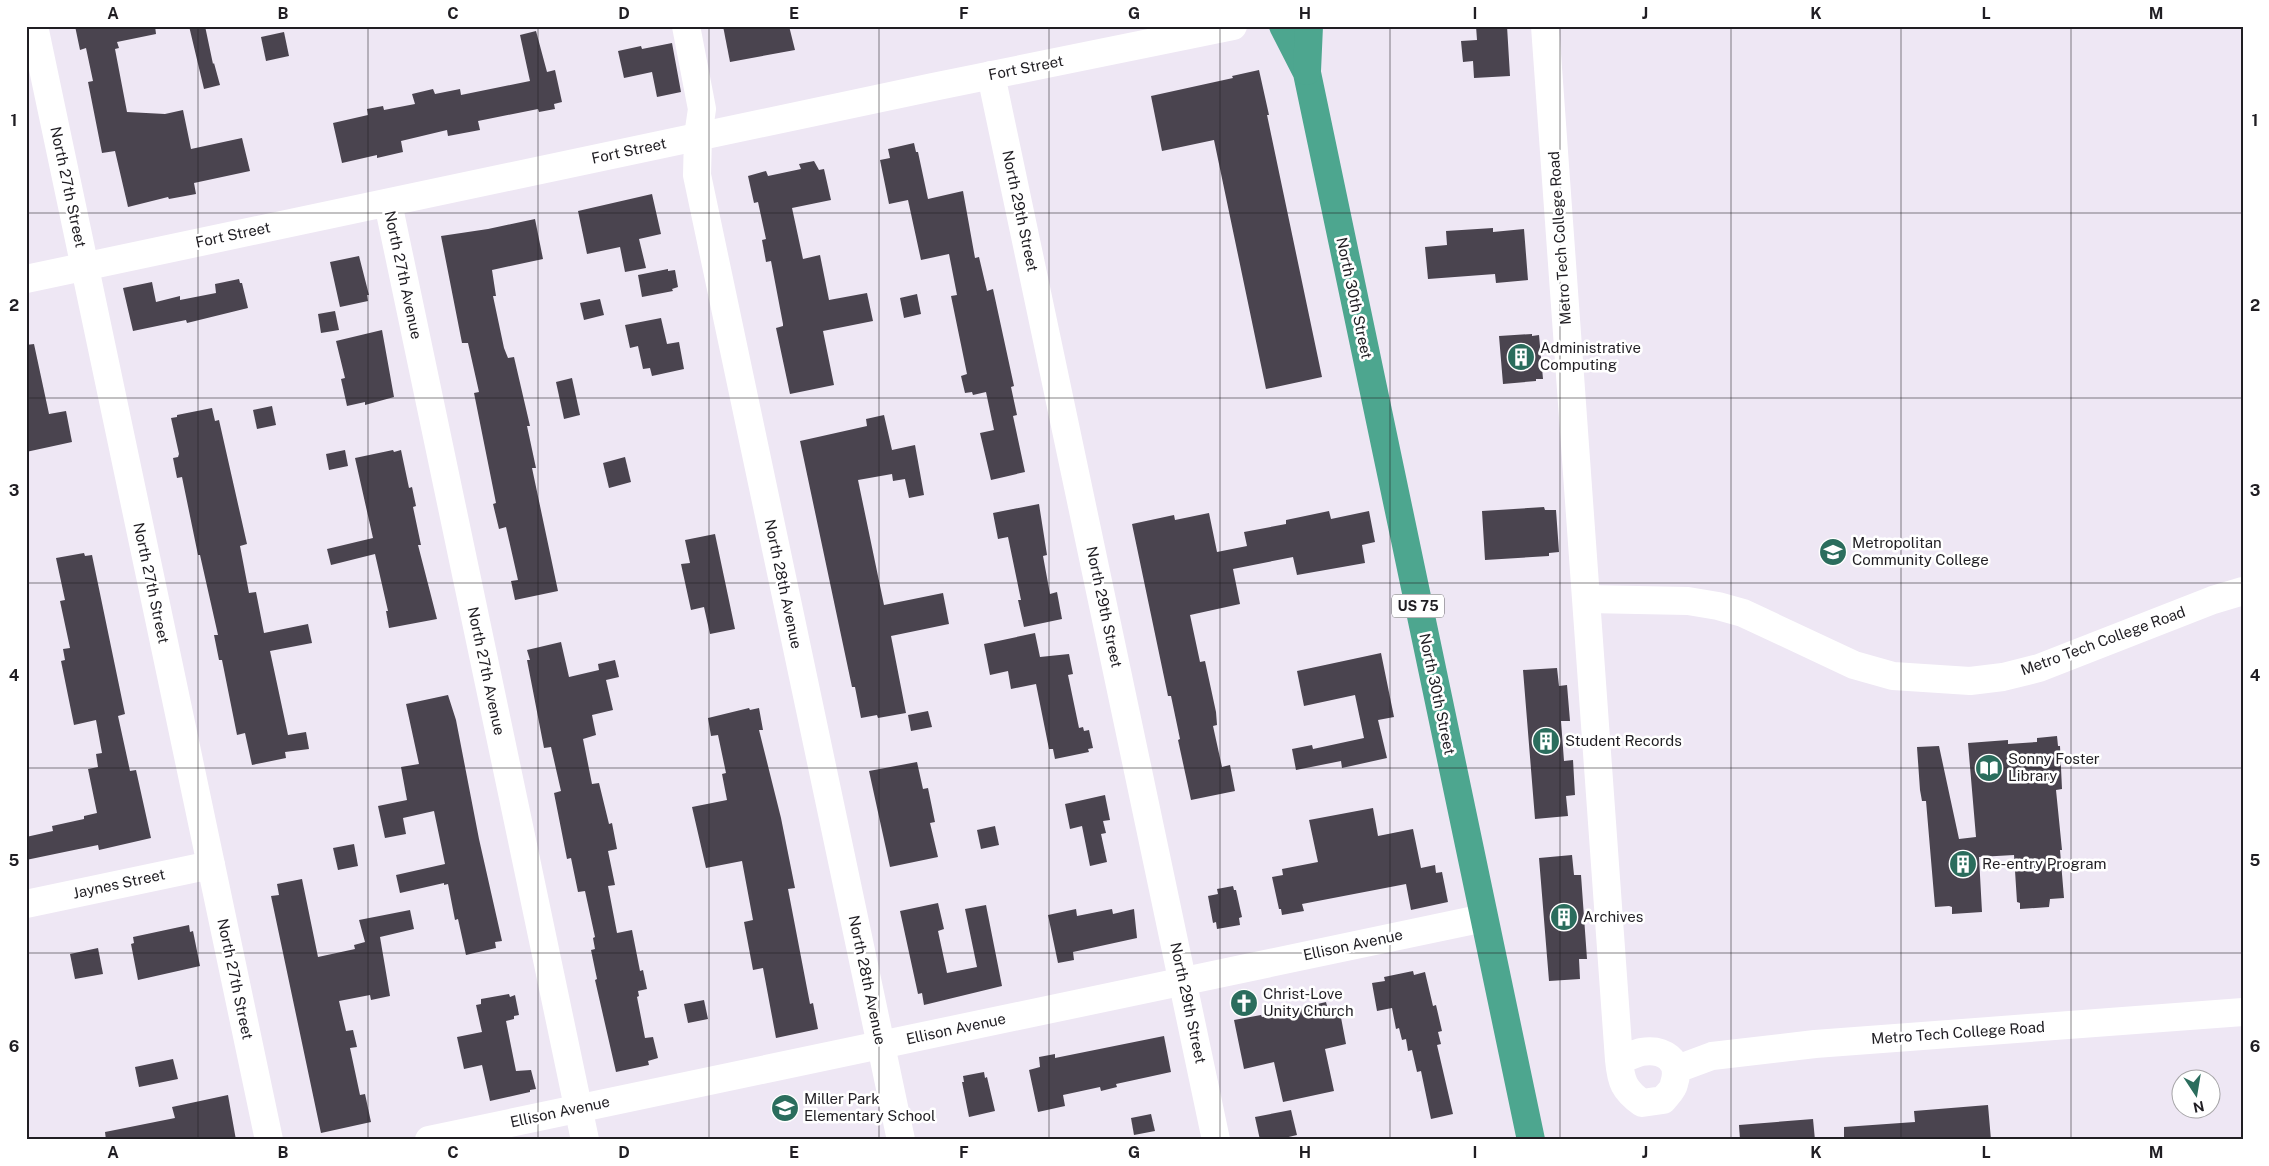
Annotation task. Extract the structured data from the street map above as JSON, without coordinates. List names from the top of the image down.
{
  "streets": {
    "highway": ["North 30th Street", "US 75"],
    "street": [
      "Fort Street",
      "North 27th Street",
      "North 29th Street",
      "Metro Tech College Road",
      "North 27th Avenue",
      "North 28th Avenue",
      "Jaynes Street",
      "Ellison Avenue"
    ]
  },
  "crossings": [
    ["Fort Street", "North 27th Street"],
    ["Fort Street", "North 29th Street"],
    ["Fort Street", "North 27th Avenue"],
    ["Fort Street", "North 28th Avenue"],
    ["North 27th Street", "Jaynes Street"],
    ["North 29th Street", "Ellison Avenue"],
    ["North 27th Avenue", "Ellison Avenue"],
    ["North 30th Street", "Ellison Avenue"],
    ["North 28th Avenue", "Ellison Avenue"]
  ],
  "places": {
    "building": [
      "Administrative Computing",
      "Student Records",
      "Re-entry Program",
      "Archives"
    ],
    "school or university": ["Metropolitan Community College", "Miller Park Elementary School"],
    "library": ["Sonny Foster Library"],
    "church": ["Christ-Love Unity Church"]
  },
  "north": "bottom",
  "grid": {
    "columns": [
      "A",
      "B",
      "C",
      "D",
      "E",
      "F",
      "G",
      "H",
      "I",
      "J",
      "K",
      "L",
      "M"
    ],
    "rows": [
      "1",
      "2",
      "3",
      "4",
      "5",
      "6"
    ]
  }
}
